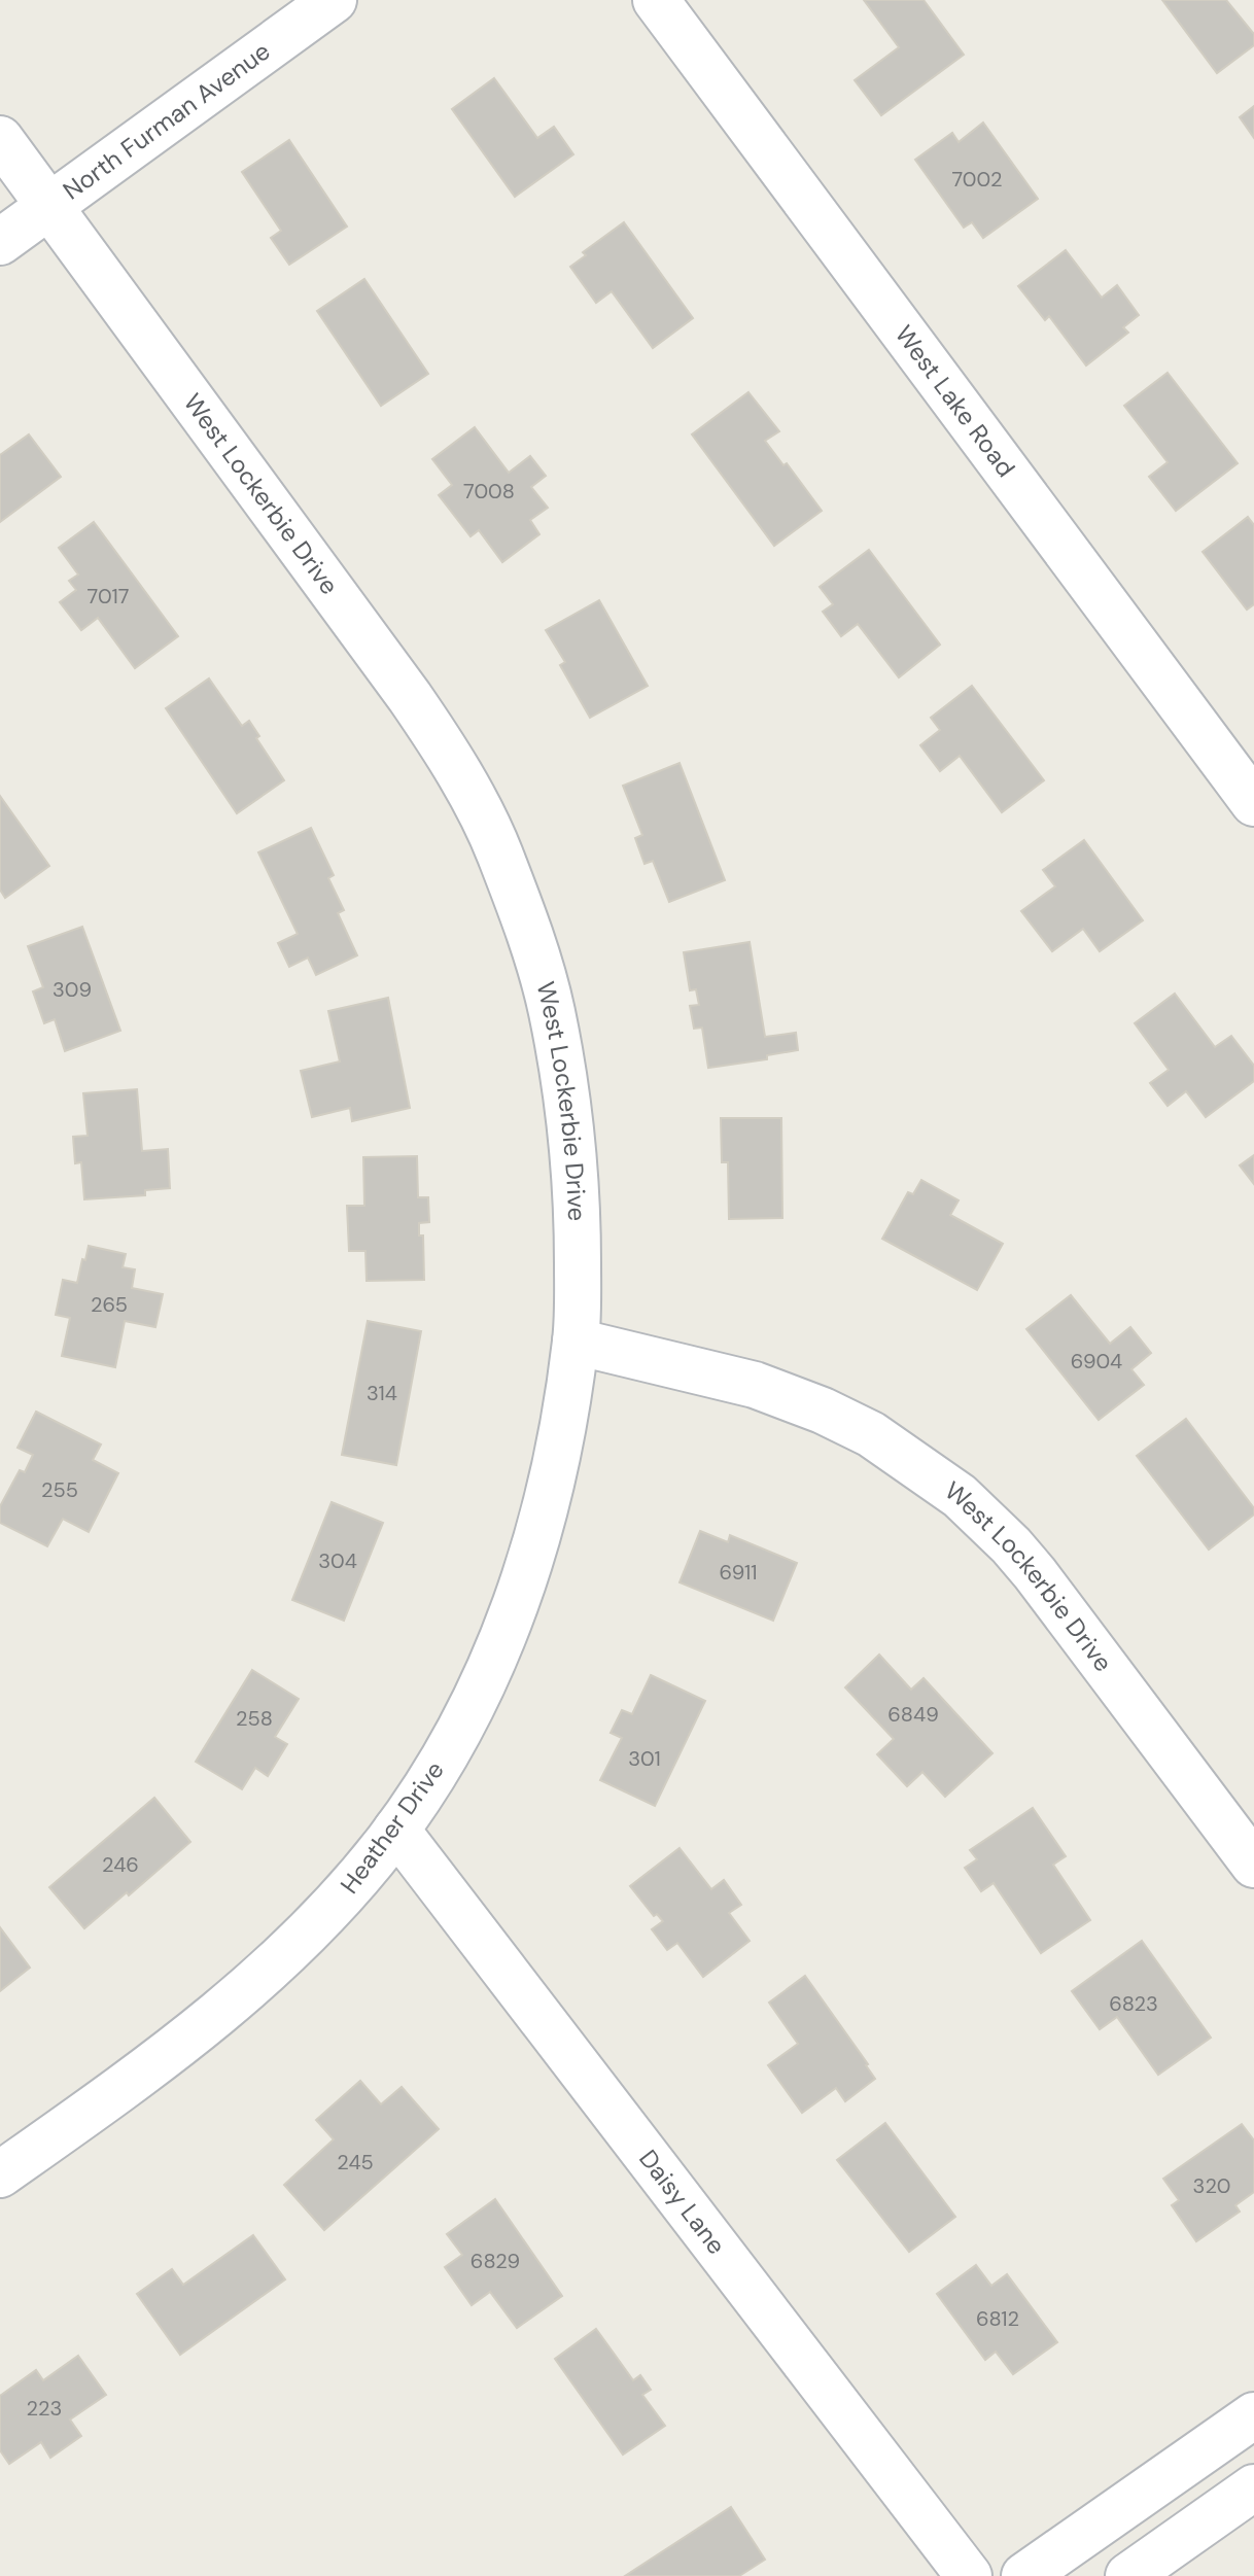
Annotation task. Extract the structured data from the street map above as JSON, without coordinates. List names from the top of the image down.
{
  "streets": {
    "street": [
      "North Furman Avenue",
      "West Lake Road",
      "West Lockerbie Drive",
      "Heather Drive",
      "Daisy Lane"
    ]
  },
  "crossings": [
    ["North Furman Avenue", "West Lockerbie Drive"],
    ["West Lockerbie Drive", "Heather Drive"],
    ["Heather Drive", "Daisy Lane"]
  ],
  "house_numbers": [
    "7002",
    "7008",
    "7017",
    "309",
    "265",
    "6904",
    "314",
    "255",
    "304",
    "6911",
    "6849",
    "258",
    "301",
    "246",
    "6823",
    "245",
    "320",
    "6829",
    "6812",
    "223"
  ]
}
